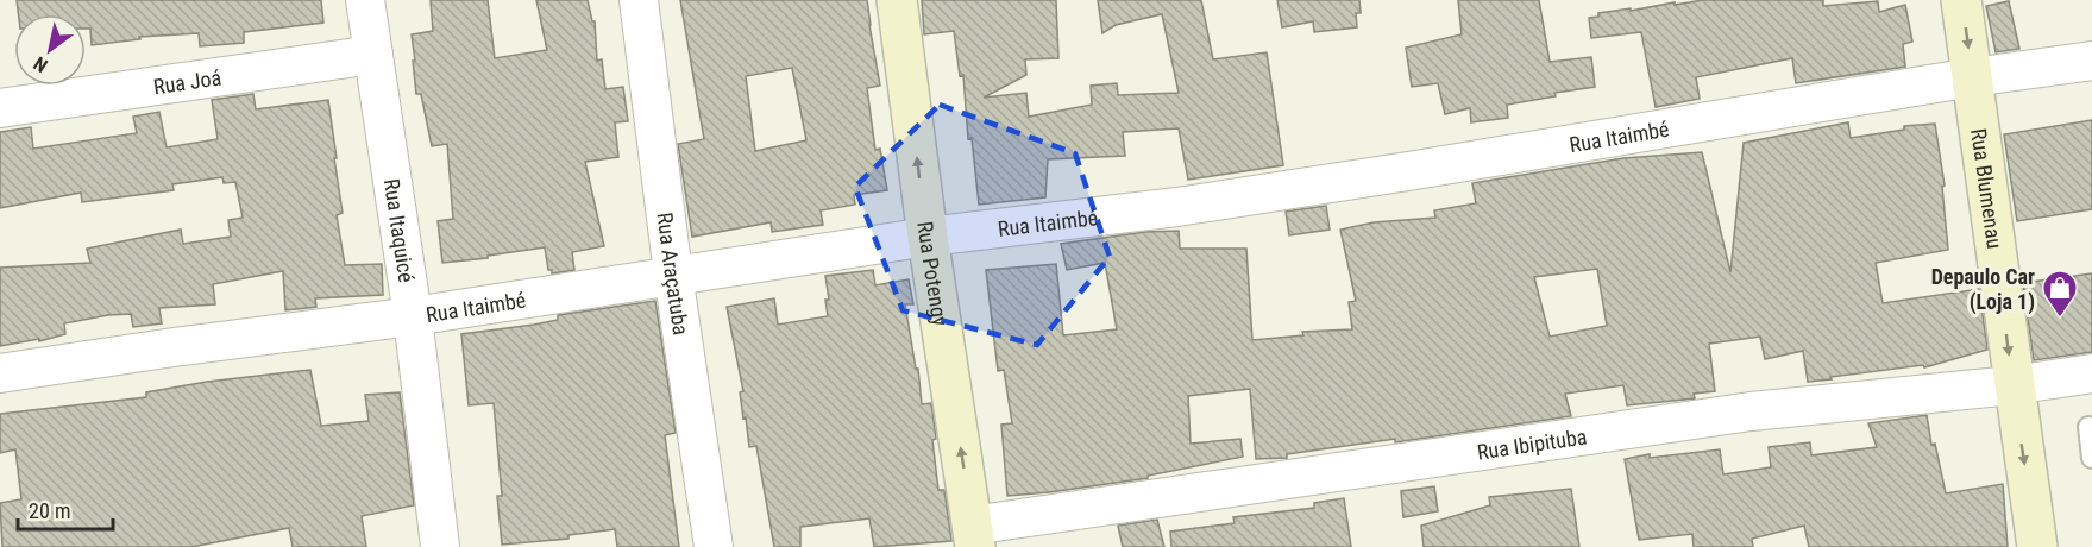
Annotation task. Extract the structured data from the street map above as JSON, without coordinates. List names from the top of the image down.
{
  "streets": {
    "main road": ["Rua Blumenau", "Rua Potengy"],
    "street": [
      "Rua Joá",
      "Rua Itaimbé",
      "Rua Itaquicé",
      "Rua Araçatuba",
      "Rua Ibipituba"
    ]
  },
  "crossings": [
    ["Rua Joá", "Rua Itaquicé"],
    ["Rua Itaimbé", "Rua Blumenau"],
    ["Rua Itaimbé", "Rua Itaquicé"],
    ["Rua Itaimbé", "Rua Araçatuba"],
    ["Rua Itaimbé", "Rua Potengy"],
    ["Rua Blumenau", "Rua Ibipituba"],
    ["Rua Potengy", "Rua Ibipituba"]
  ],
  "one_way": ["Rua Blumenau", "Rua Potengy"],
  "places": {
    "shop": ["Depaulo Car (Loja 1)"]
  },
  "scale_bar": "20 m",
  "north": "bottom left"
}
